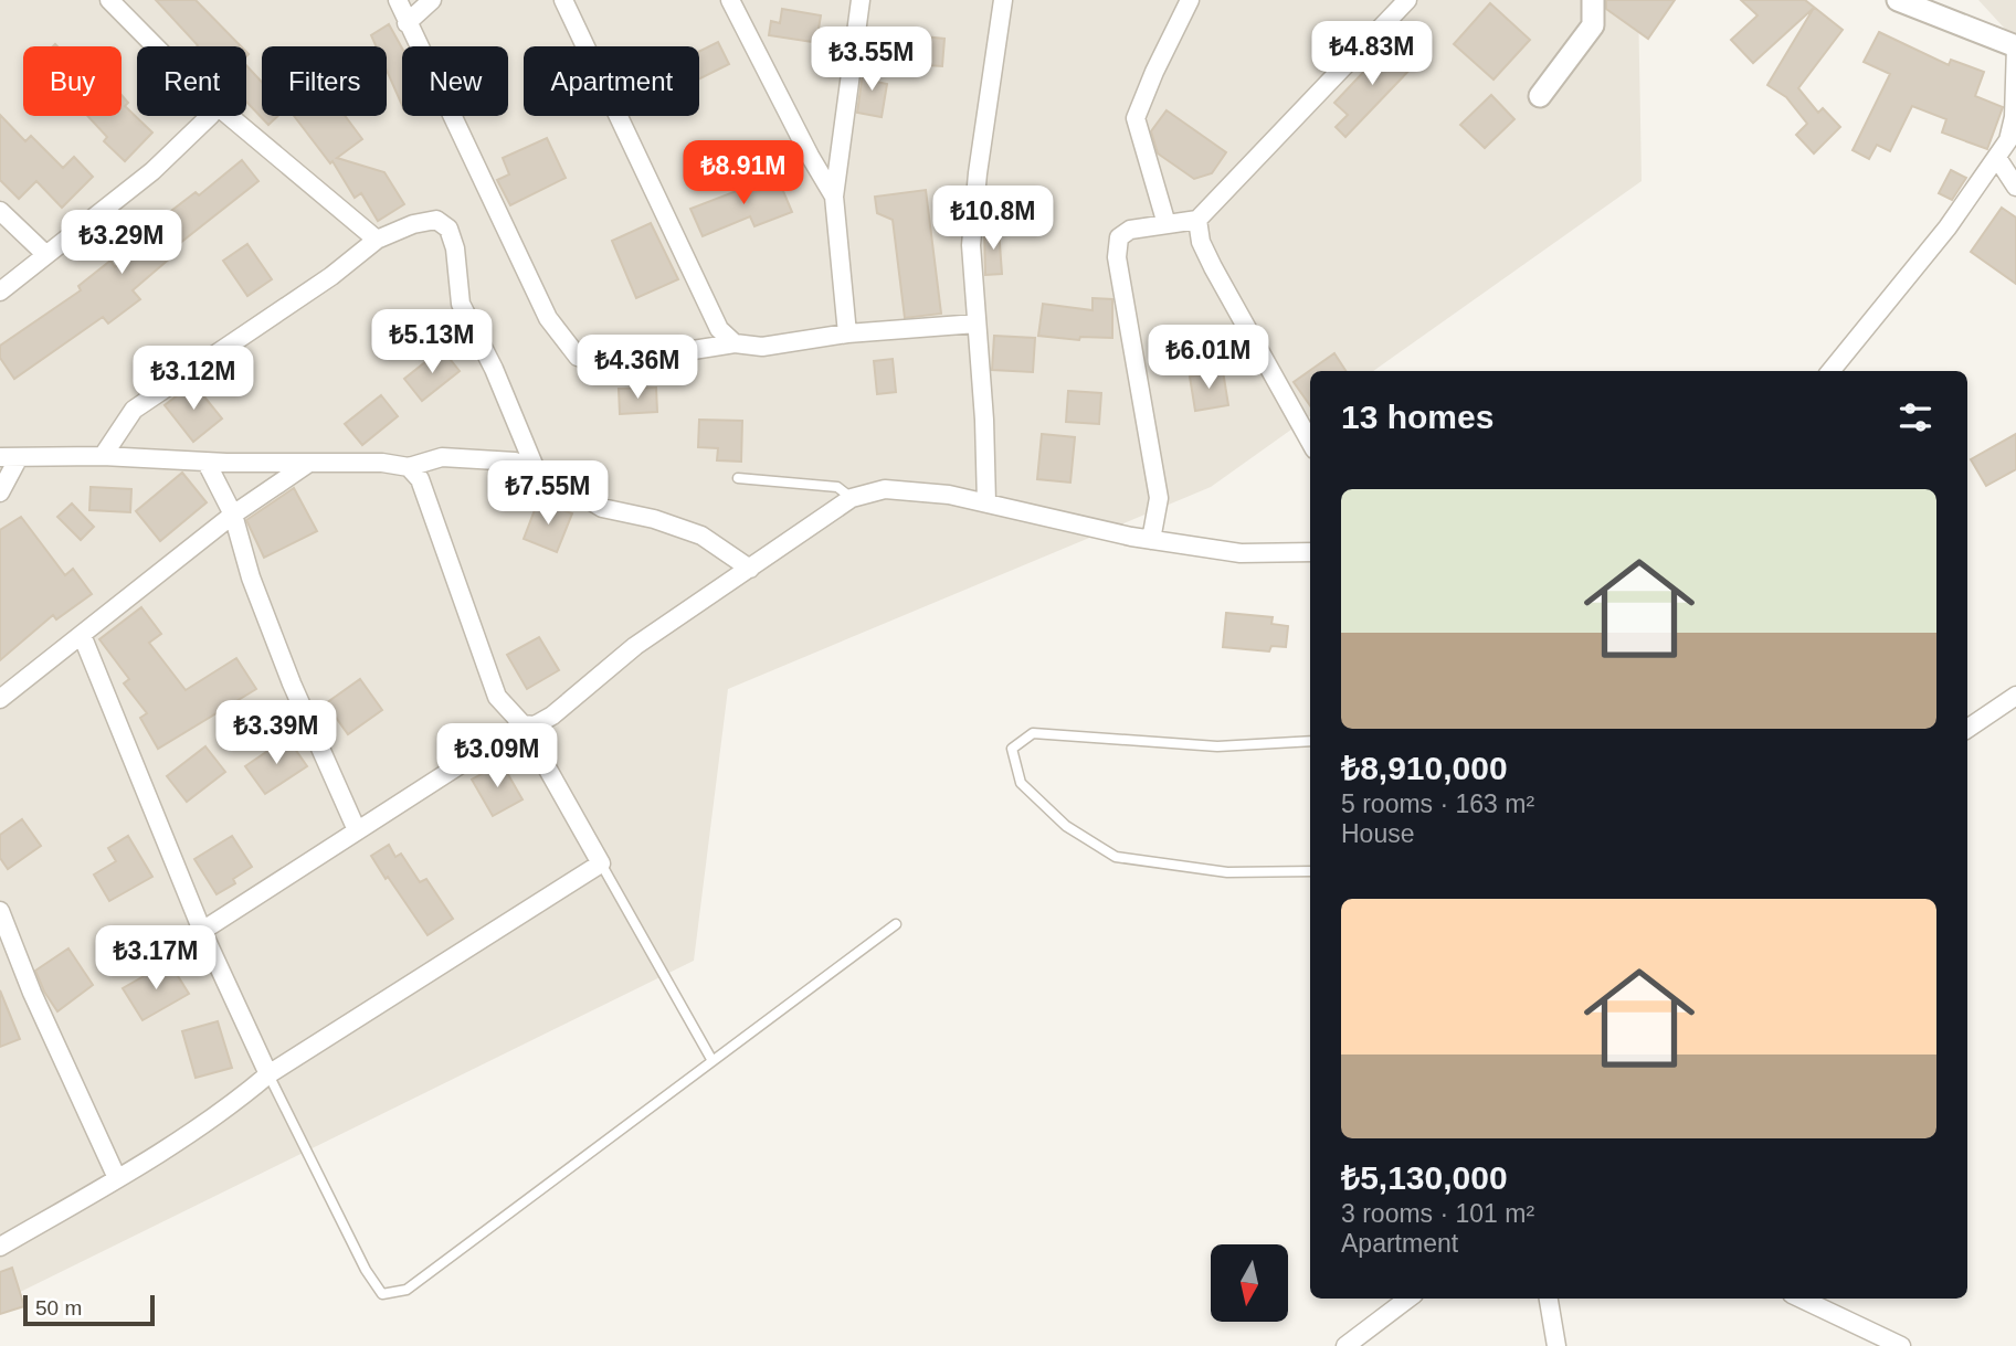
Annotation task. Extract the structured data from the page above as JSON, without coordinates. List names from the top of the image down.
{
  "scale_bar": "50 m",
  "north": "bottom",
  "page": {
    "price": [
      "₺4.83M",
      "₺3.55M",
      "₺8.91M",
      "₺10.8M",
      "₺3.29M",
      "₺5.13M",
      "₺6.01M",
      "₺4.36M",
      "₺3.12M",
      "₺7.55M",
      "₺3.39M",
      "₺3.09M",
      "₺3.17M"
    ],
    "chip": [
      "Buy",
      "Rent",
      "Filters",
      "New",
      "Apartment"
    ],
    "heading": "13 homes",
    "list": [
      {
        "name": "₺8,910,000",
        "note": "5 rooms · 163 m² · House"
      },
      {
        "name": "₺5,130,000",
        "note": "3 rooms · 101 m² · Apartment"
      }
    ],
    "scale": "50 m"
  }
}
